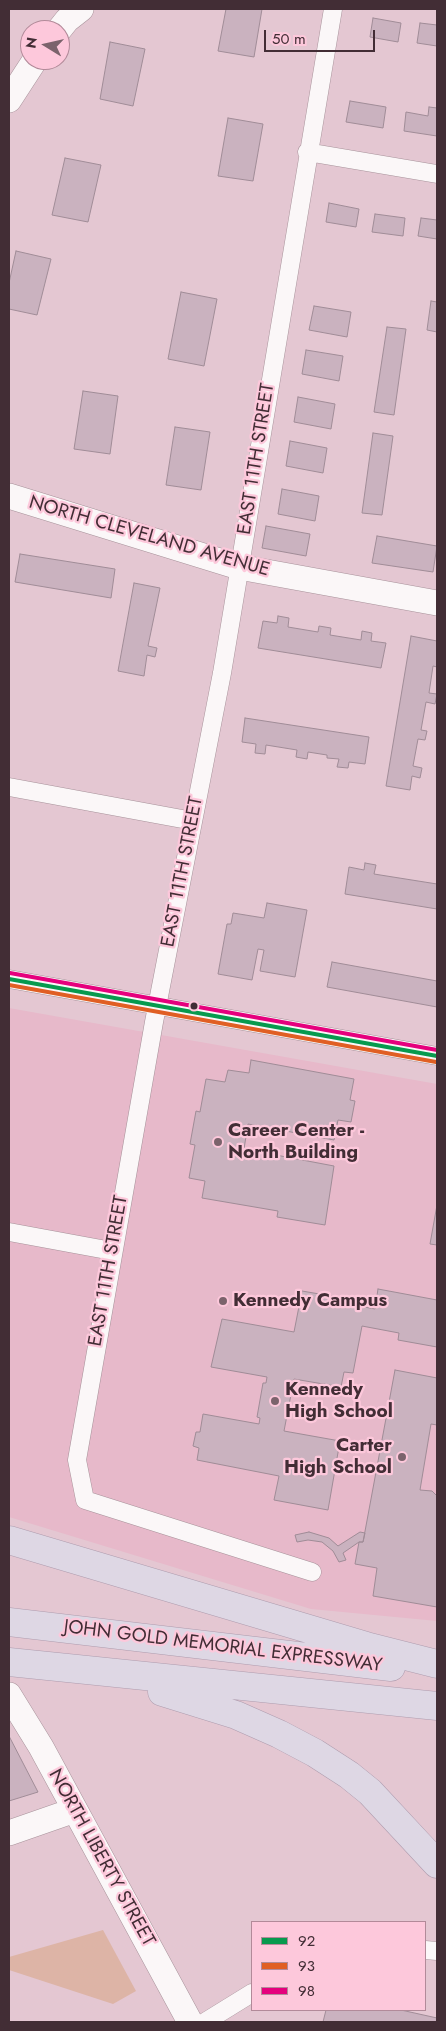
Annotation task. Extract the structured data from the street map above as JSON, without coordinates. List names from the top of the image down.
{
  "streets": {
    "highway": ["JOHN GOLD MEMORIAL EXPRESSWAY"],
    "street": ["EAST 11TH STREET", "NORTH CLEVELAND AVENUE", "NORTH LIBERTY STREET"]
  },
  "crossings": [
    ["EAST 11TH STREET", "NORTH CLEVELAND AVENUE"]
  ],
  "places": [
    "Career Center - North Building",
    "Kennedy Campus",
    "Kennedy High School",
    "Carter High School"
  ],
  "lines": ["transit line 98", "transit line 92", "transit line 93"],
  "legend": ["92", "93", "98"],
  "scale_bar": "50 m",
  "north": "left"
}
